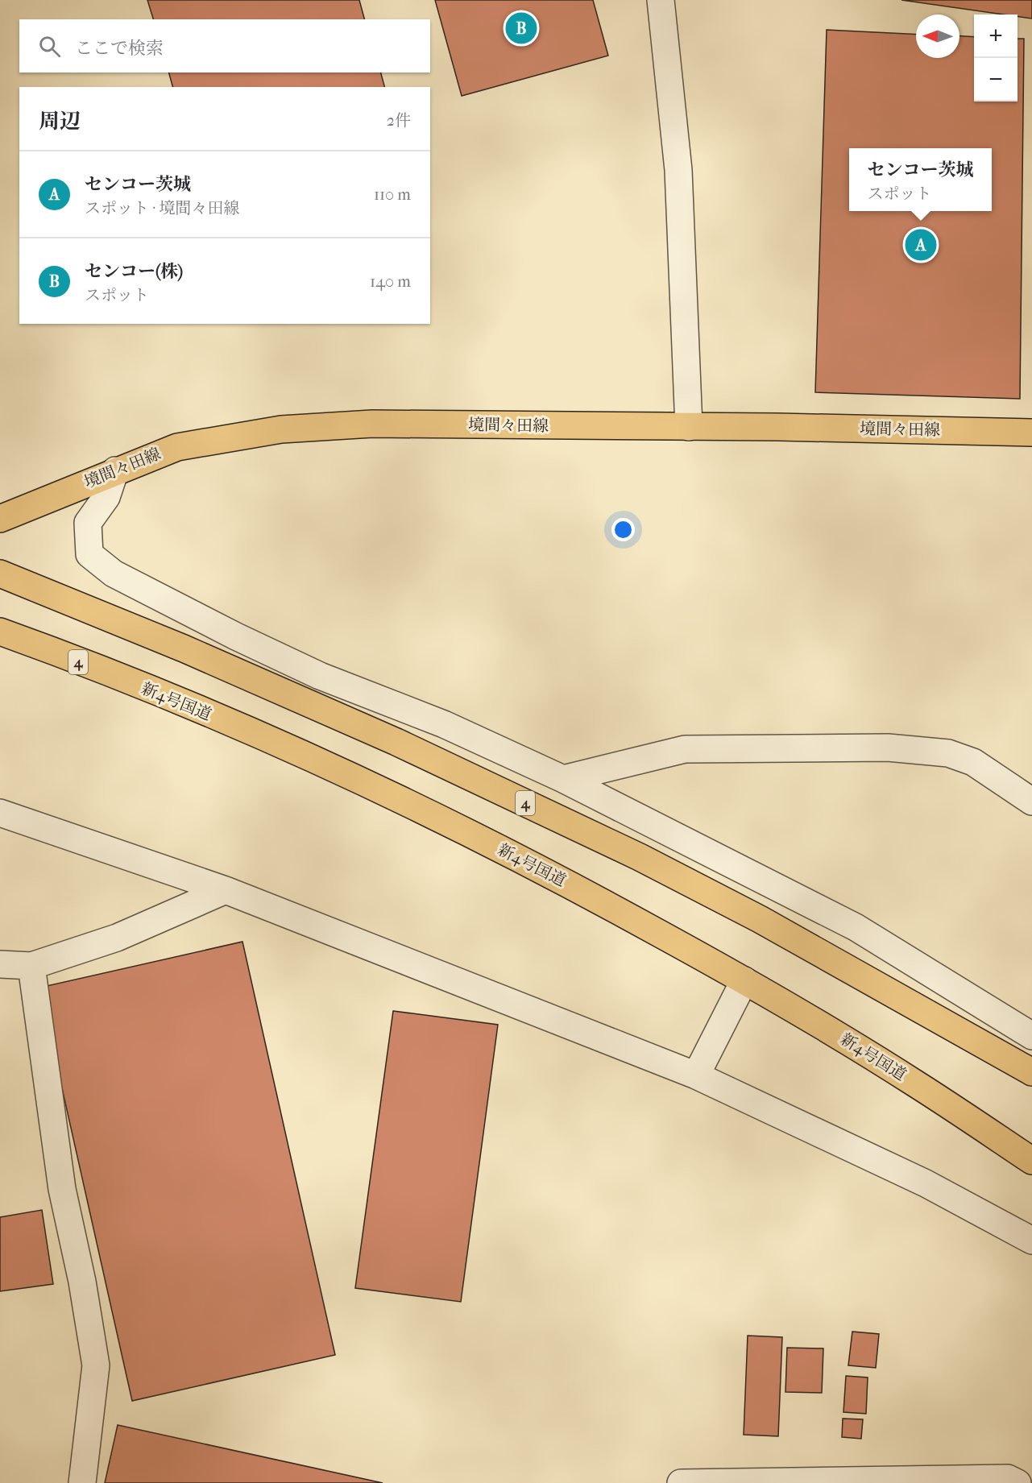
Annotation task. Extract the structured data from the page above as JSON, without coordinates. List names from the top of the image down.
{
  "streets": {
    "main road": ["境間々田線", "4", "新4号国道"]
  },
  "north": "left",
  "page": {
    "pins": ["B", "A"],
    "map_buttons": ["+", "−"],
    "search": "ここで検索",
    "heading": ["周辺", "2件"],
    "popup": ["センコー茨城", "スポット"],
    "list": [
      {
        "mark": "A",
        "name": "センコー茨城",
        "note": "スポット · 境間々田線",
        "value": "110 m"
      },
      {
        "mark": "B",
        "name": "センコー(株)",
        "note": "スポット",
        "value": "140 m"
      }
    ]
  }
}
